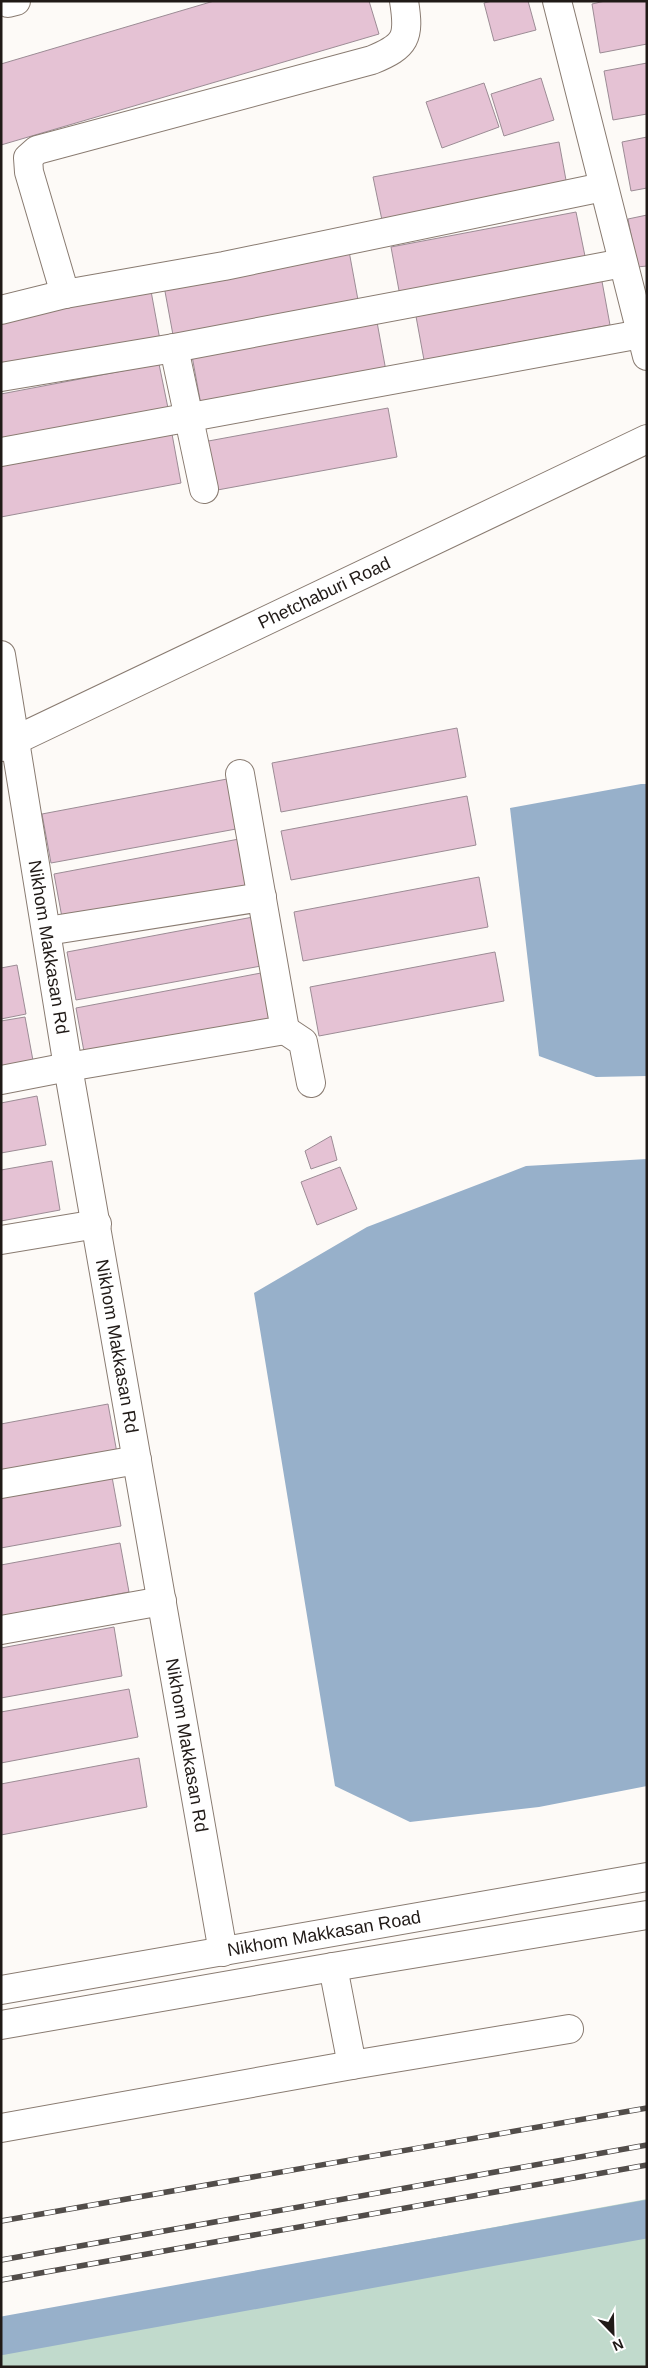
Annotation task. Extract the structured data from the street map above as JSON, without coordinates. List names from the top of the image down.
{
  "streets": {
    "street": ["Phetchaburi Road", "Nikhom Makkasan Rd", "Nikhom Makkasan Road"]
  },
  "crossings": [
    ["Phetchaburi Road", "Nikhom Makkasan Rd"],
    ["Nikhom Makkasan Rd", "Nikhom Makkasan Road"]
  ],
  "north": "bottom right"
}
